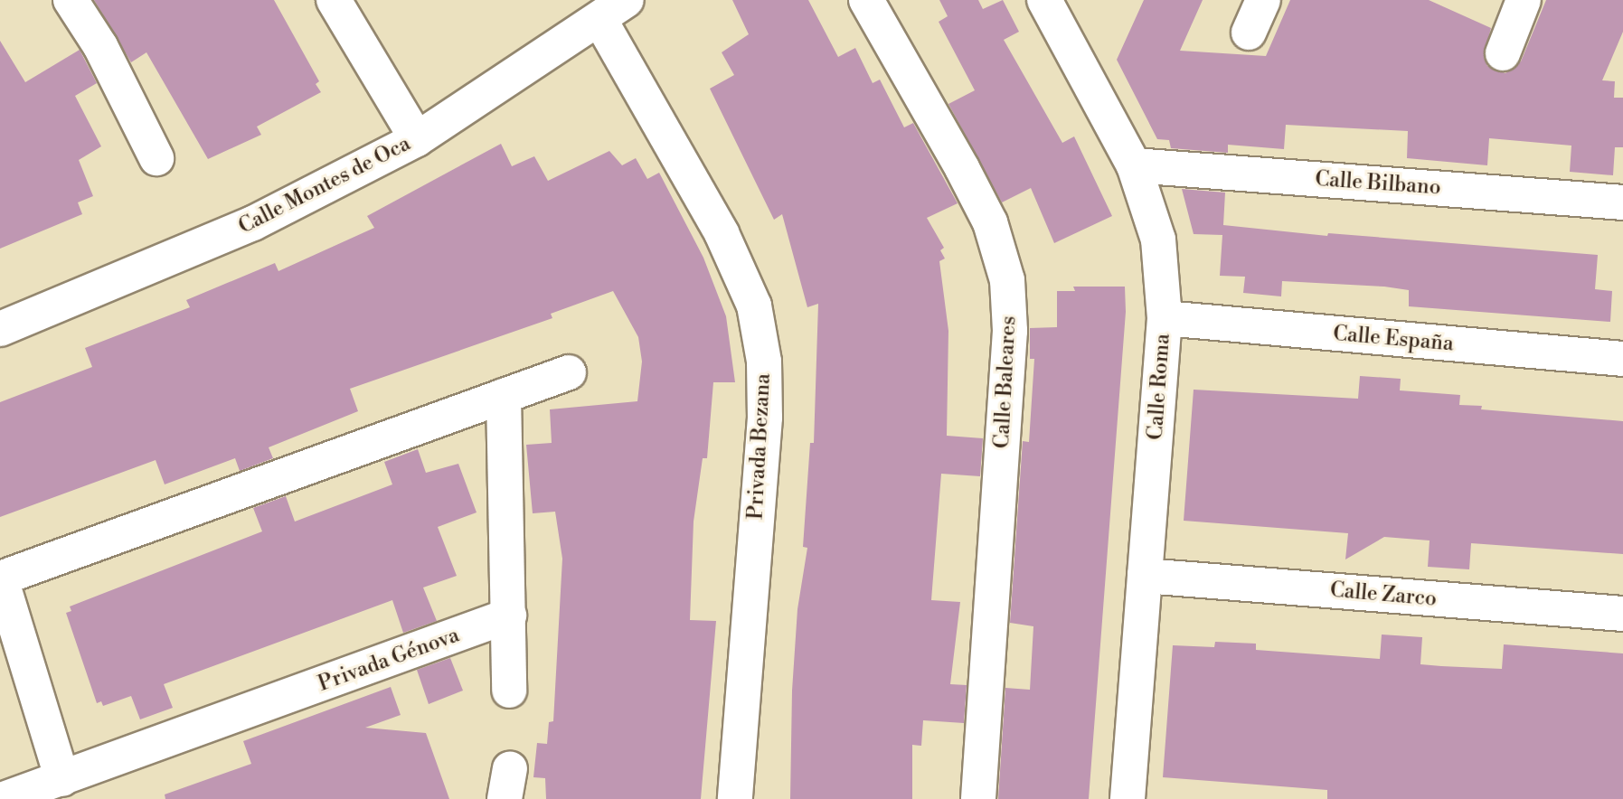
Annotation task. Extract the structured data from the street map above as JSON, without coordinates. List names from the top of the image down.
{
  "streets": {
    "street": [
      "Calle Bilbano",
      "Calle Montes de Oca",
      "Calle España",
      "Calle Baleares",
      "Calle Roma",
      "Privada Bezana",
      "Calle Zarco",
      "Privada Génova"
    ]
  },
  "crossings": [
    ["Calle Bilbano", "Calle Roma"],
    ["Calle Montes de Oca", "Privada Bezana"],
    ["Calle España", "Calle Roma"],
    ["Calle Roma", "Calle Zarco"]
  ]
}
